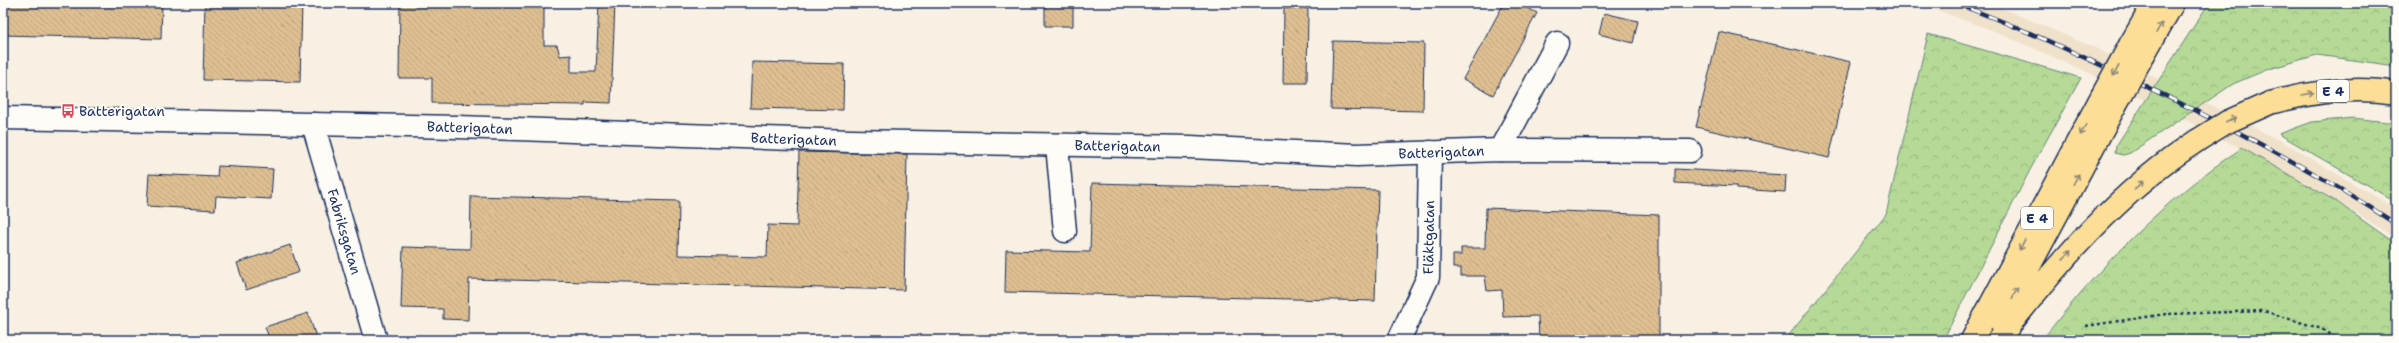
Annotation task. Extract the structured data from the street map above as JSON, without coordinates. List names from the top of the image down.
{
  "streets": {
    "highway": ["E 4"],
    "street": ["Batterigatan", "Fabriksgatan", "Fläktgatan"]
  },
  "crossings": [
    ["Batterigatan", "Fabriksgatan"],
    ["Batterigatan", "Fläktgatan"]
  ],
  "places": {
    "bus stop": ["Batterigatan"]
  }
}
